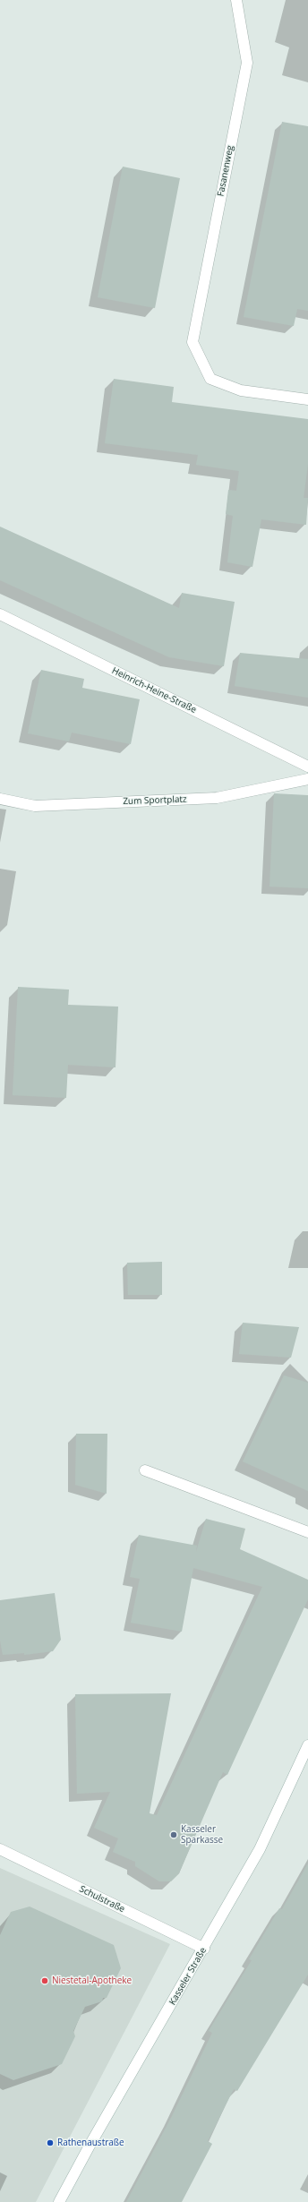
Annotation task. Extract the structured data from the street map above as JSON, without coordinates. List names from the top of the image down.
{
  "streets": {
    "street": [
      "Fasanenweg",
      "Heinrich-Heine-Straße",
      "Zum Sportplatz",
      "Schulstraße",
      "Kasseler Straße"
    ]
  },
  "crossings": [
    ["Schulstraße", "Kasseler Straße"]
  ],
  "places": ["Kasseler Sparkasse", "Niestetal-Apotheke", "Rathenaustraße"]
}
